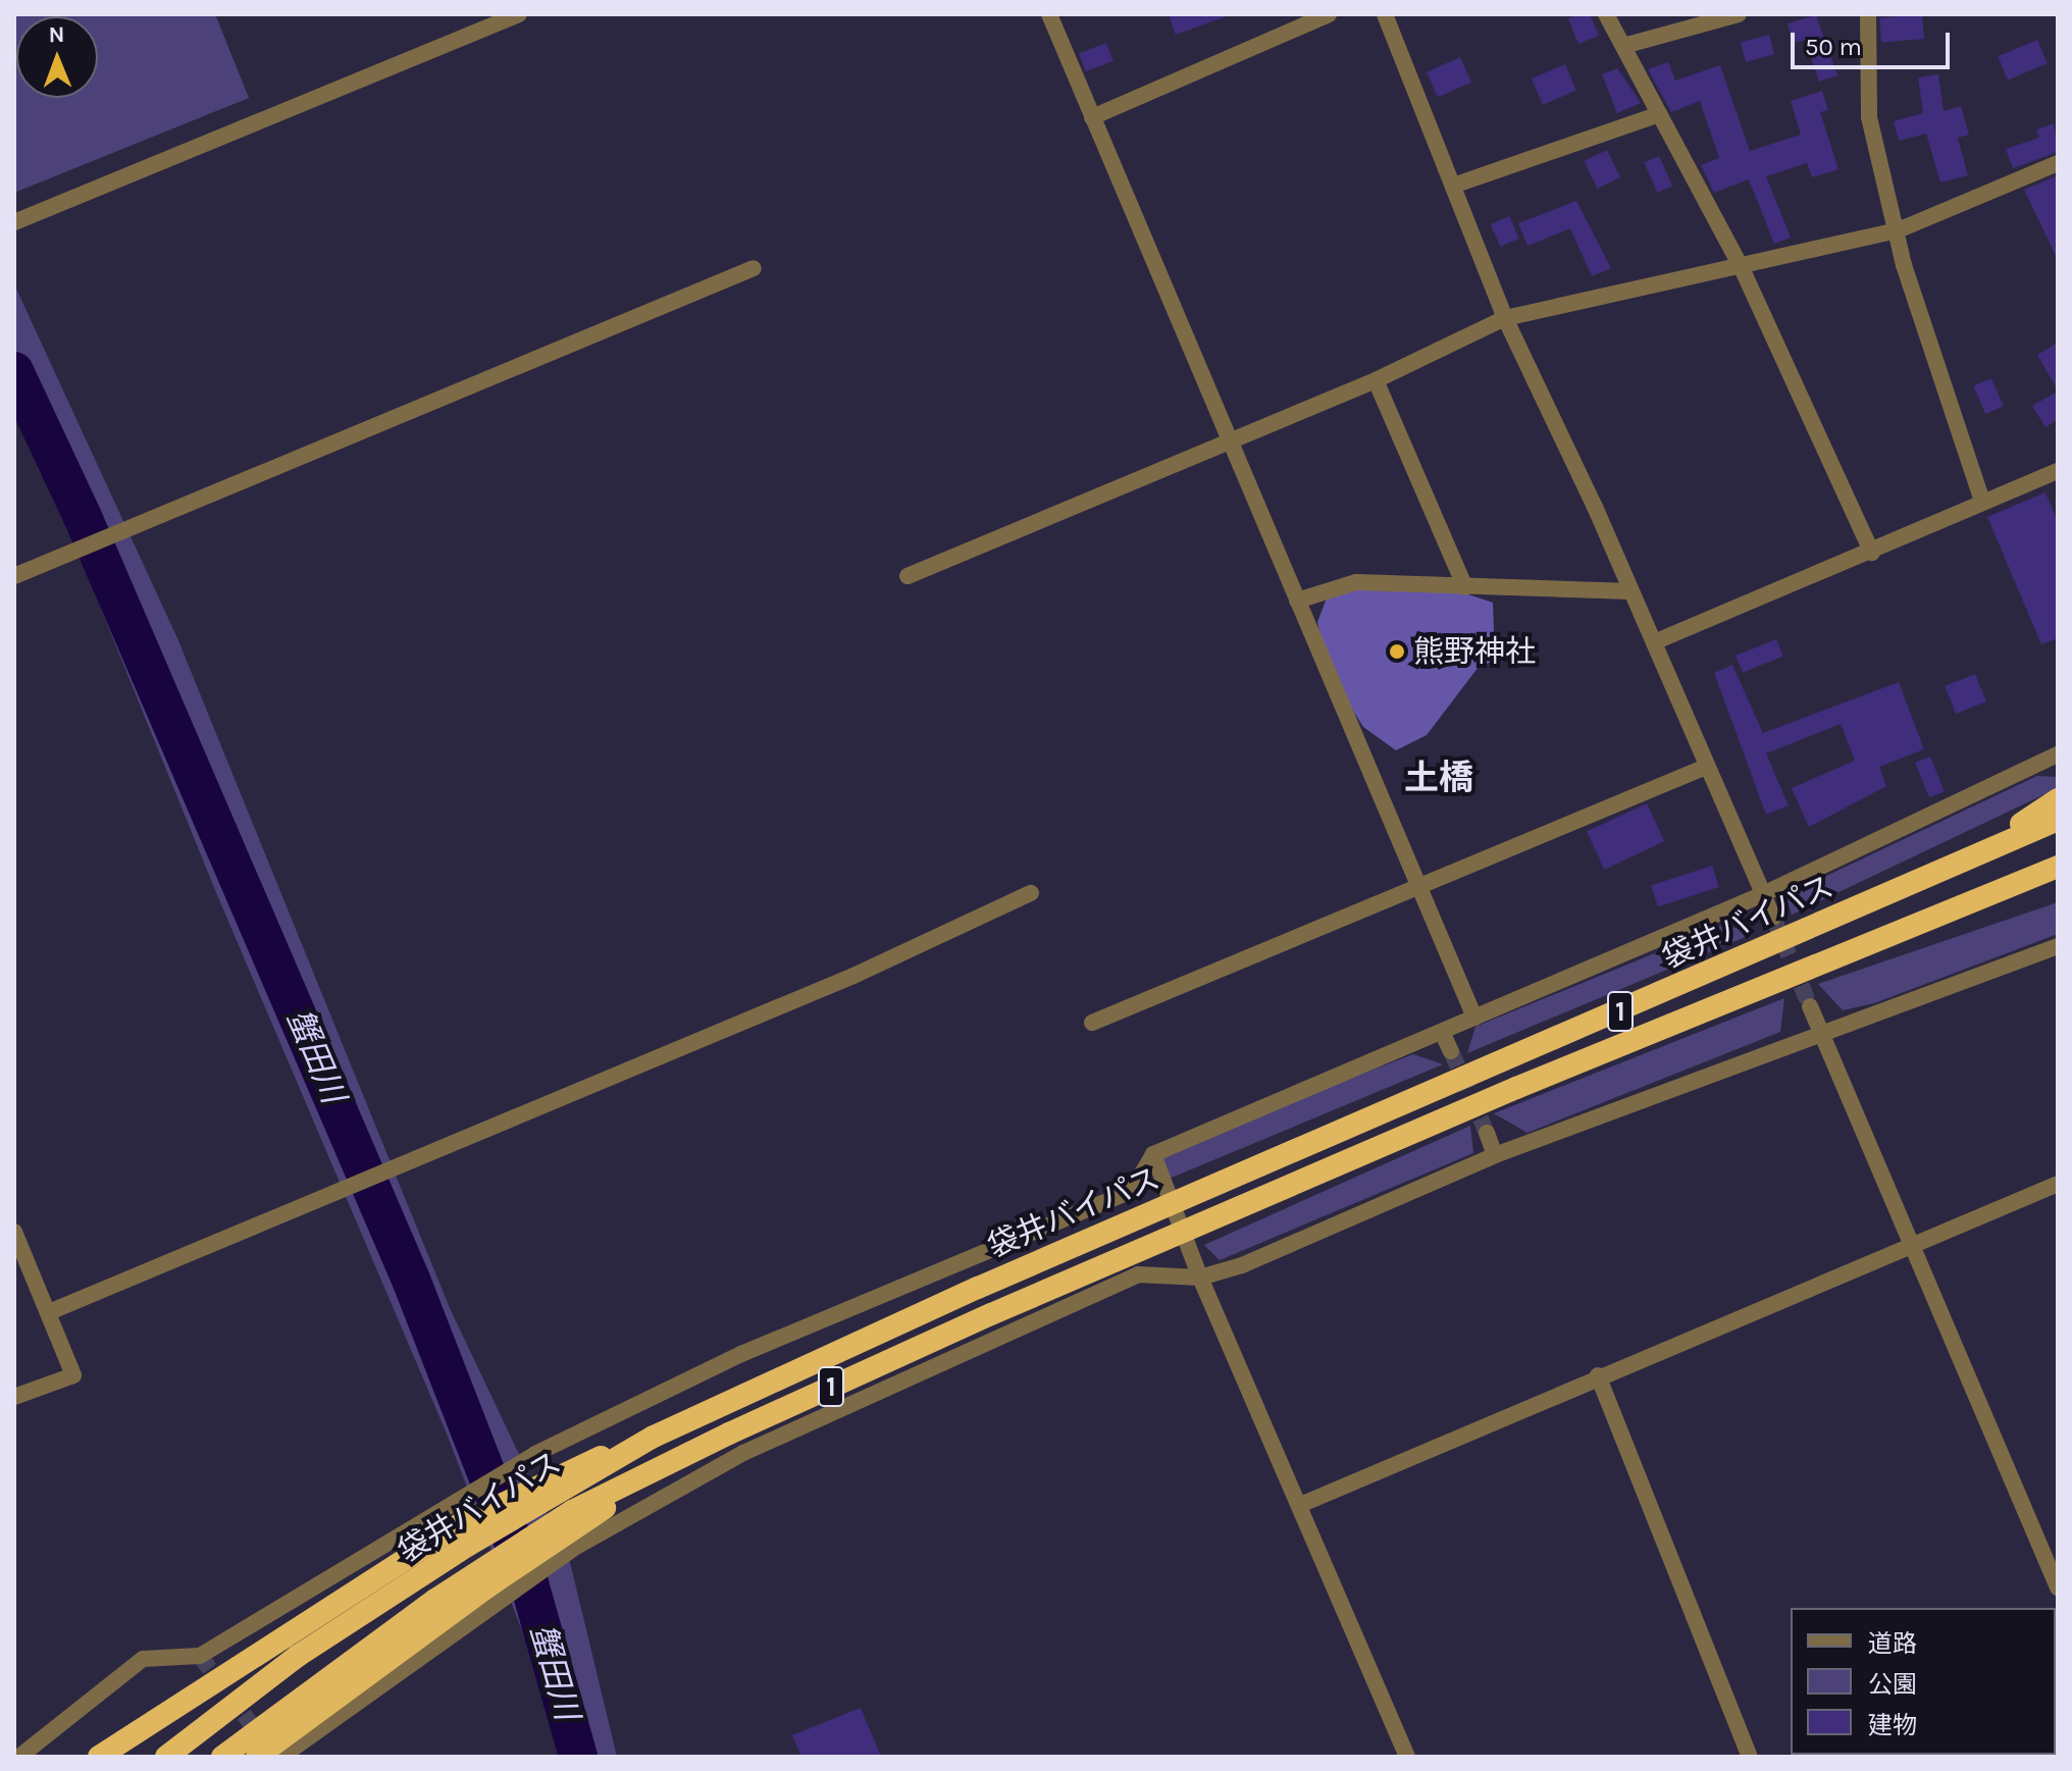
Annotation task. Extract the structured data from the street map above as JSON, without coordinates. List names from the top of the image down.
{
  "streets": {
    "highway": ["袋井バイパス", "1"]
  },
  "districts": ["土橋"],
  "water": ["蟹田川"],
  "places": ["熊野神社"],
  "legend": ["道路", "公園", "建物"],
  "scale_bar": "50 m",
  "north": "top"
}
